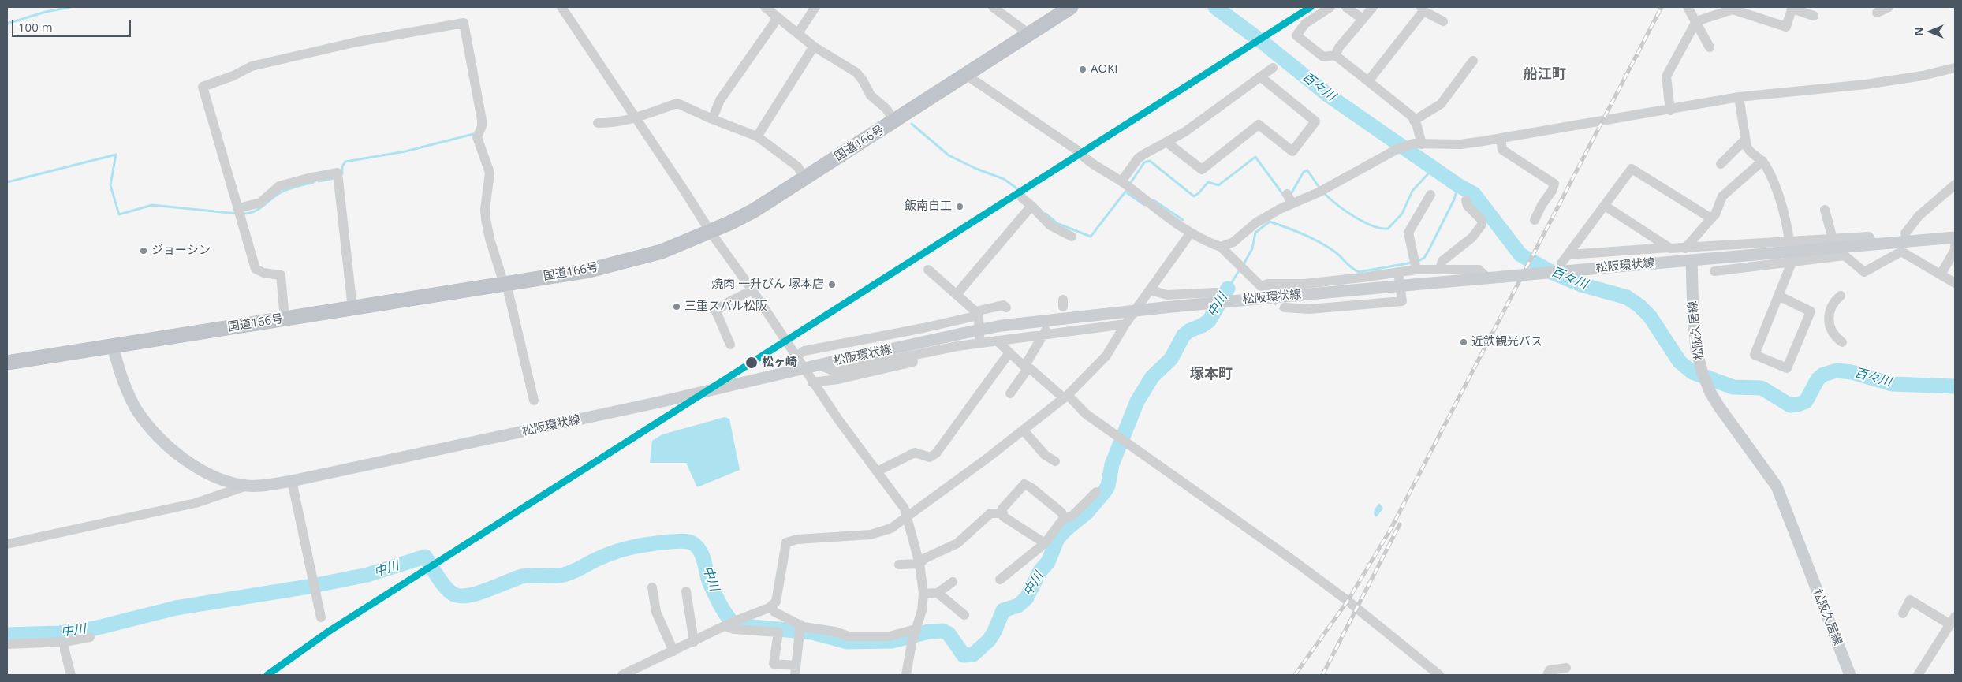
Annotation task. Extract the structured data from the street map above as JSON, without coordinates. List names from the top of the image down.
{
  "streets": {
    "highway": ["国道166号"],
    "main road": ["松阪環状線", "松阪久居線"]
  },
  "crossings": [
    ["国道166号", "松阪環状線"],
    ["松阪環状線", "松阪久居線"]
  ],
  "districts": ["船江町", "塚本町"],
  "water": ["百々川", "中川"],
  "places": [
    "AOKI",
    "飯南自工",
    "ジョーシン",
    "焼肉 一升びん 塚本店",
    "三重スバル松阪",
    "近鉄観光バス",
    "松ヶ崎"
  ],
  "scale_bar": "100 m",
  "north": "left"
}
